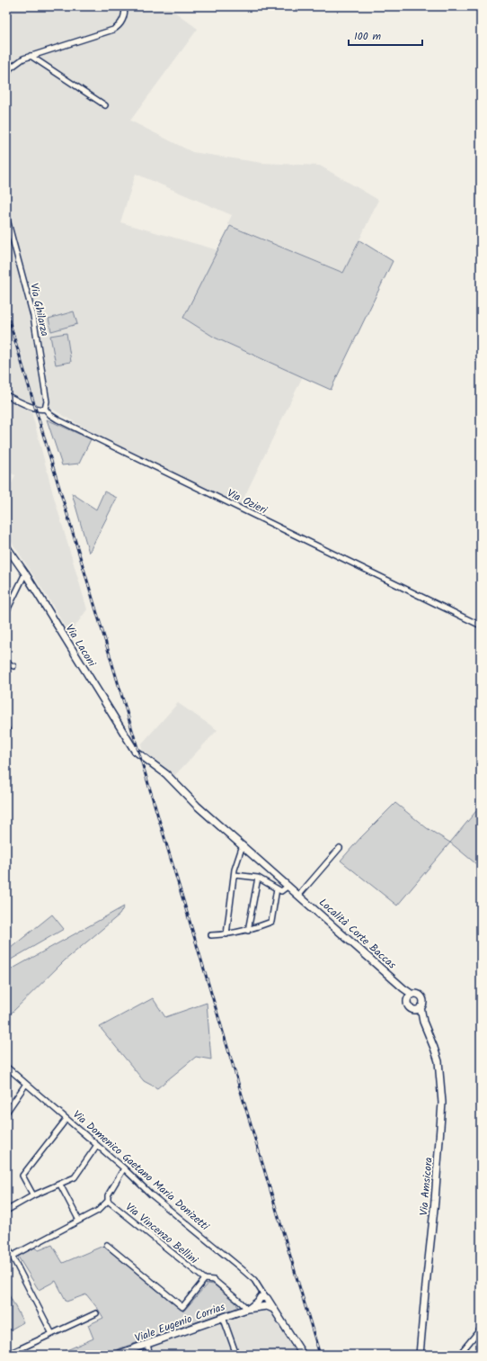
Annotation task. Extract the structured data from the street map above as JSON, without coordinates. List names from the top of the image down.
{
  "streets": {
    "street": [
      "Via Ghilarza",
      "Via Ozieri",
      "Via Laconi",
      "Località Corte Baccas",
      "Via Domenico Gaetano Maria Donizetti",
      "Via Amsicora",
      "Via Vincenzo Bellini",
      "Viale Eugenio Corrias"
    ]
  },
  "crossings": [
    ["Via Ghilarza", "Via Ozieri"],
    ["Via Laconi", "Località Corte Baccas"],
    ["Località Corte Baccas", "Via Amsicora"],
    ["Via Domenico Gaetano Maria Donizetti", "Viale Eugenio Corrias"],
    ["Via Vincenzo Bellini", "Viale Eugenio Corrias"]
  ],
  "scale_bar": "100 m"
}
